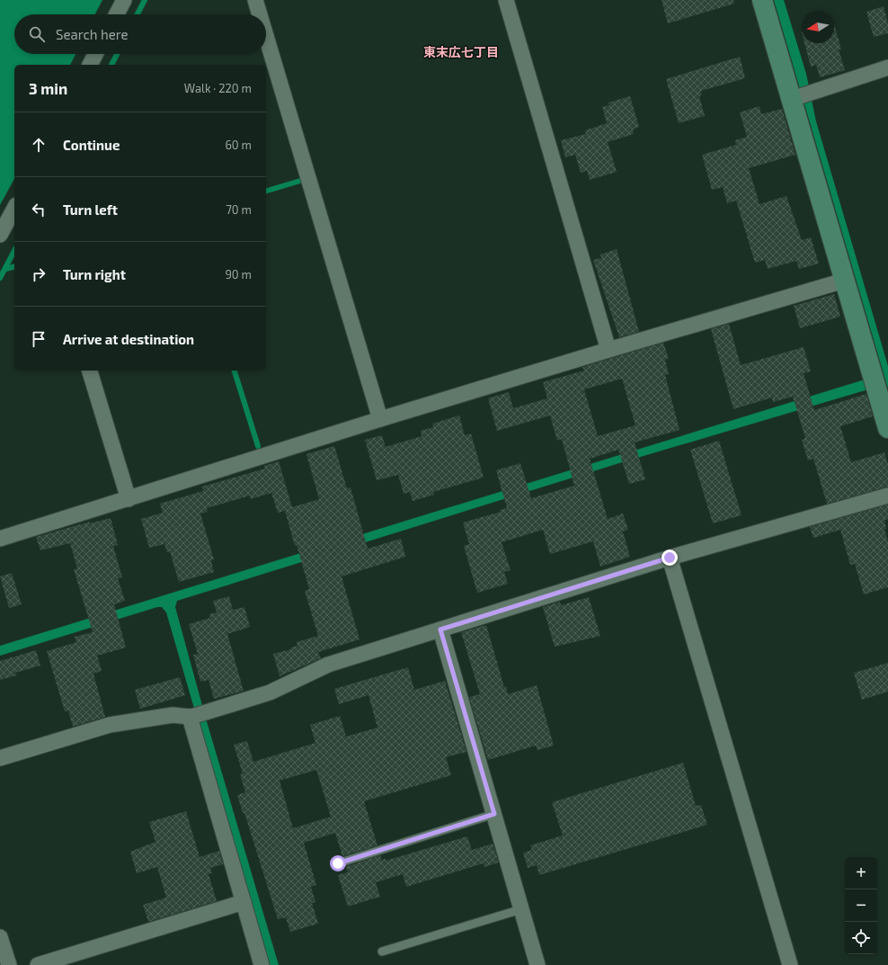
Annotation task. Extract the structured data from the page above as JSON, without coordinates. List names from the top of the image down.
{
  "districts": ["東末広七丁目"],
  "north": "left",
  "page": {
    "search": "Search here",
    "heading": ["3 min", "Walk · 220 m"],
    "list": [
      ["Continue", "60 m"],
      ["Turn left", "70 m"],
      ["Turn right", "90 m"],
      "Arrive at destination"
    ],
    "map_buttons": ["+", "−"]
  }
}
